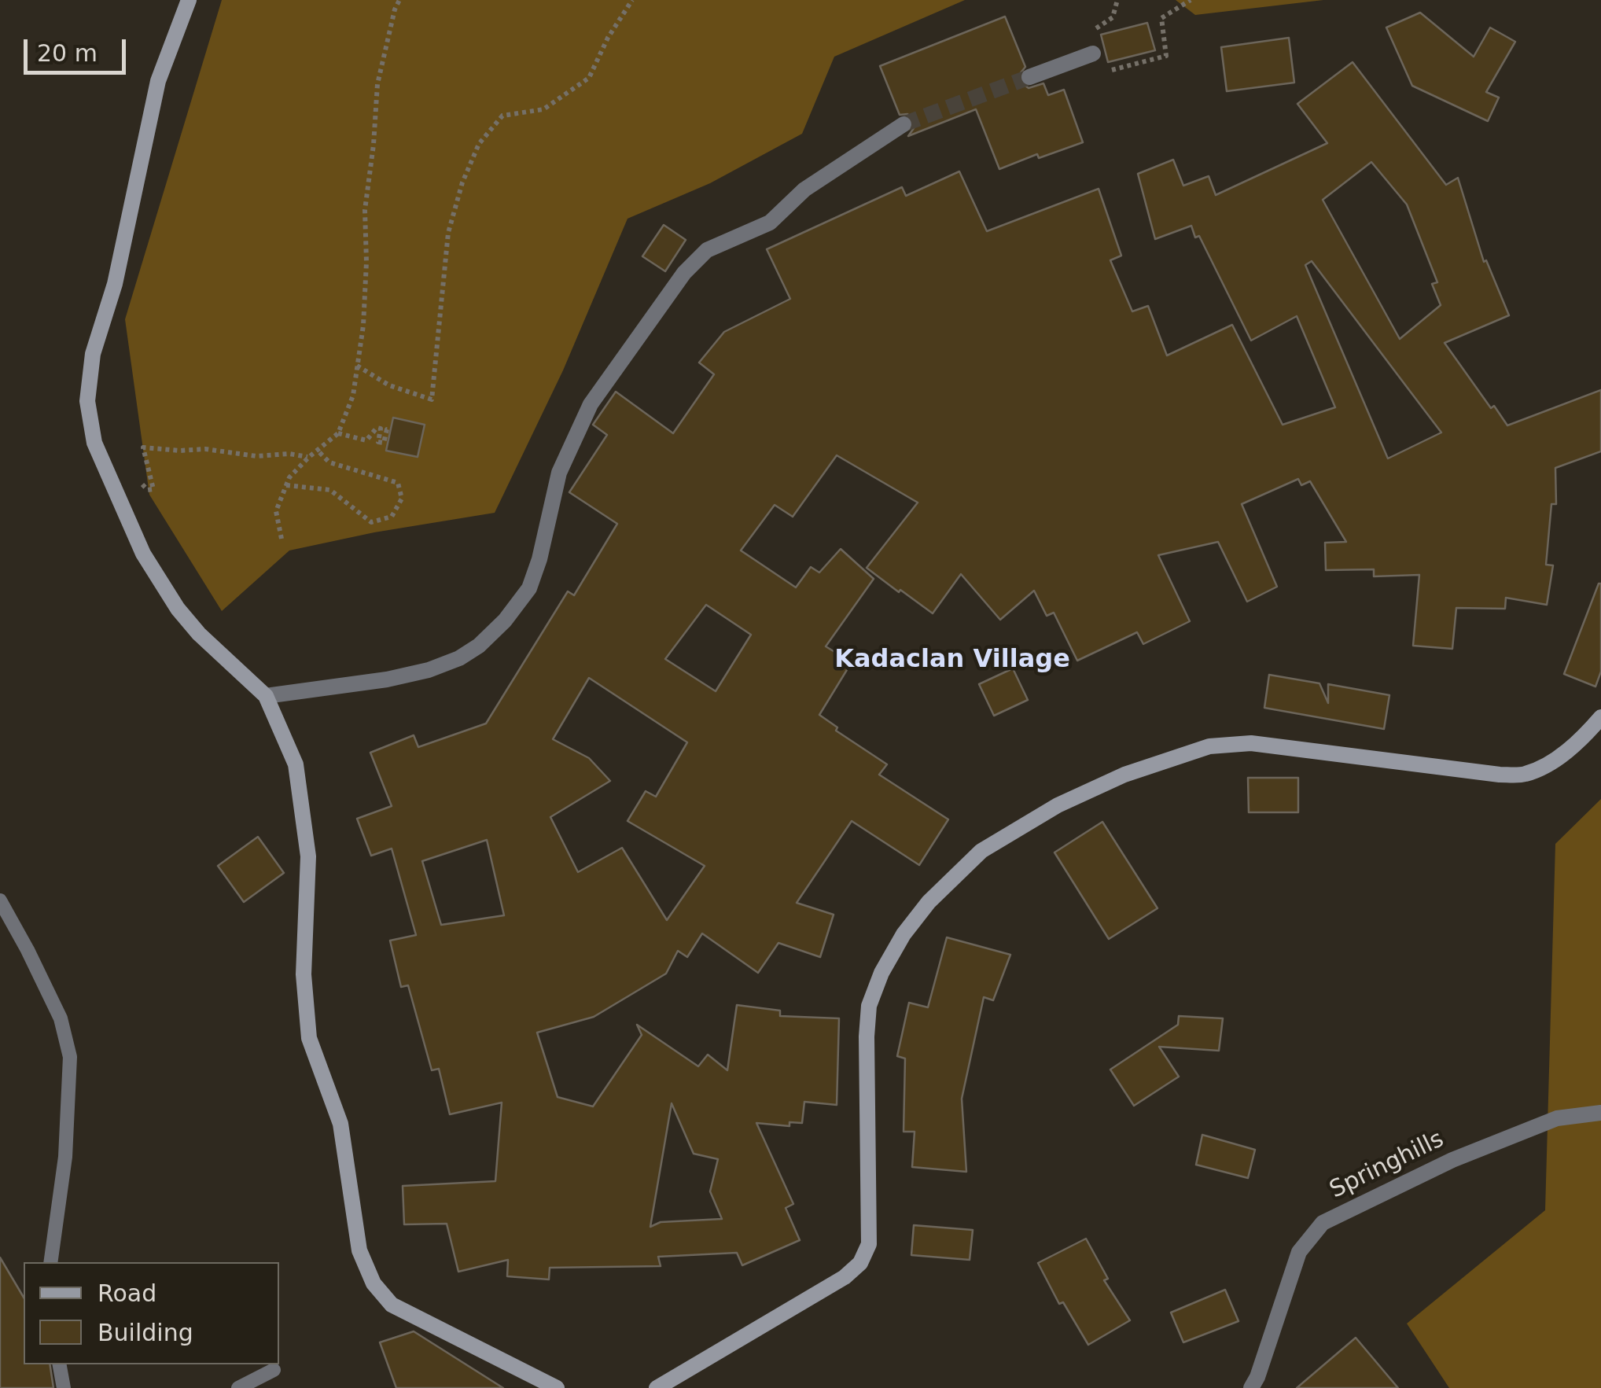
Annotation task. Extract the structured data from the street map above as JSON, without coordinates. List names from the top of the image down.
{
  "streets": {
    "street": ["Springhills"]
  },
  "districts": ["Kadaclan Village"],
  "legend": ["Road", "Building"],
  "scale_bar": "20 m"
}
